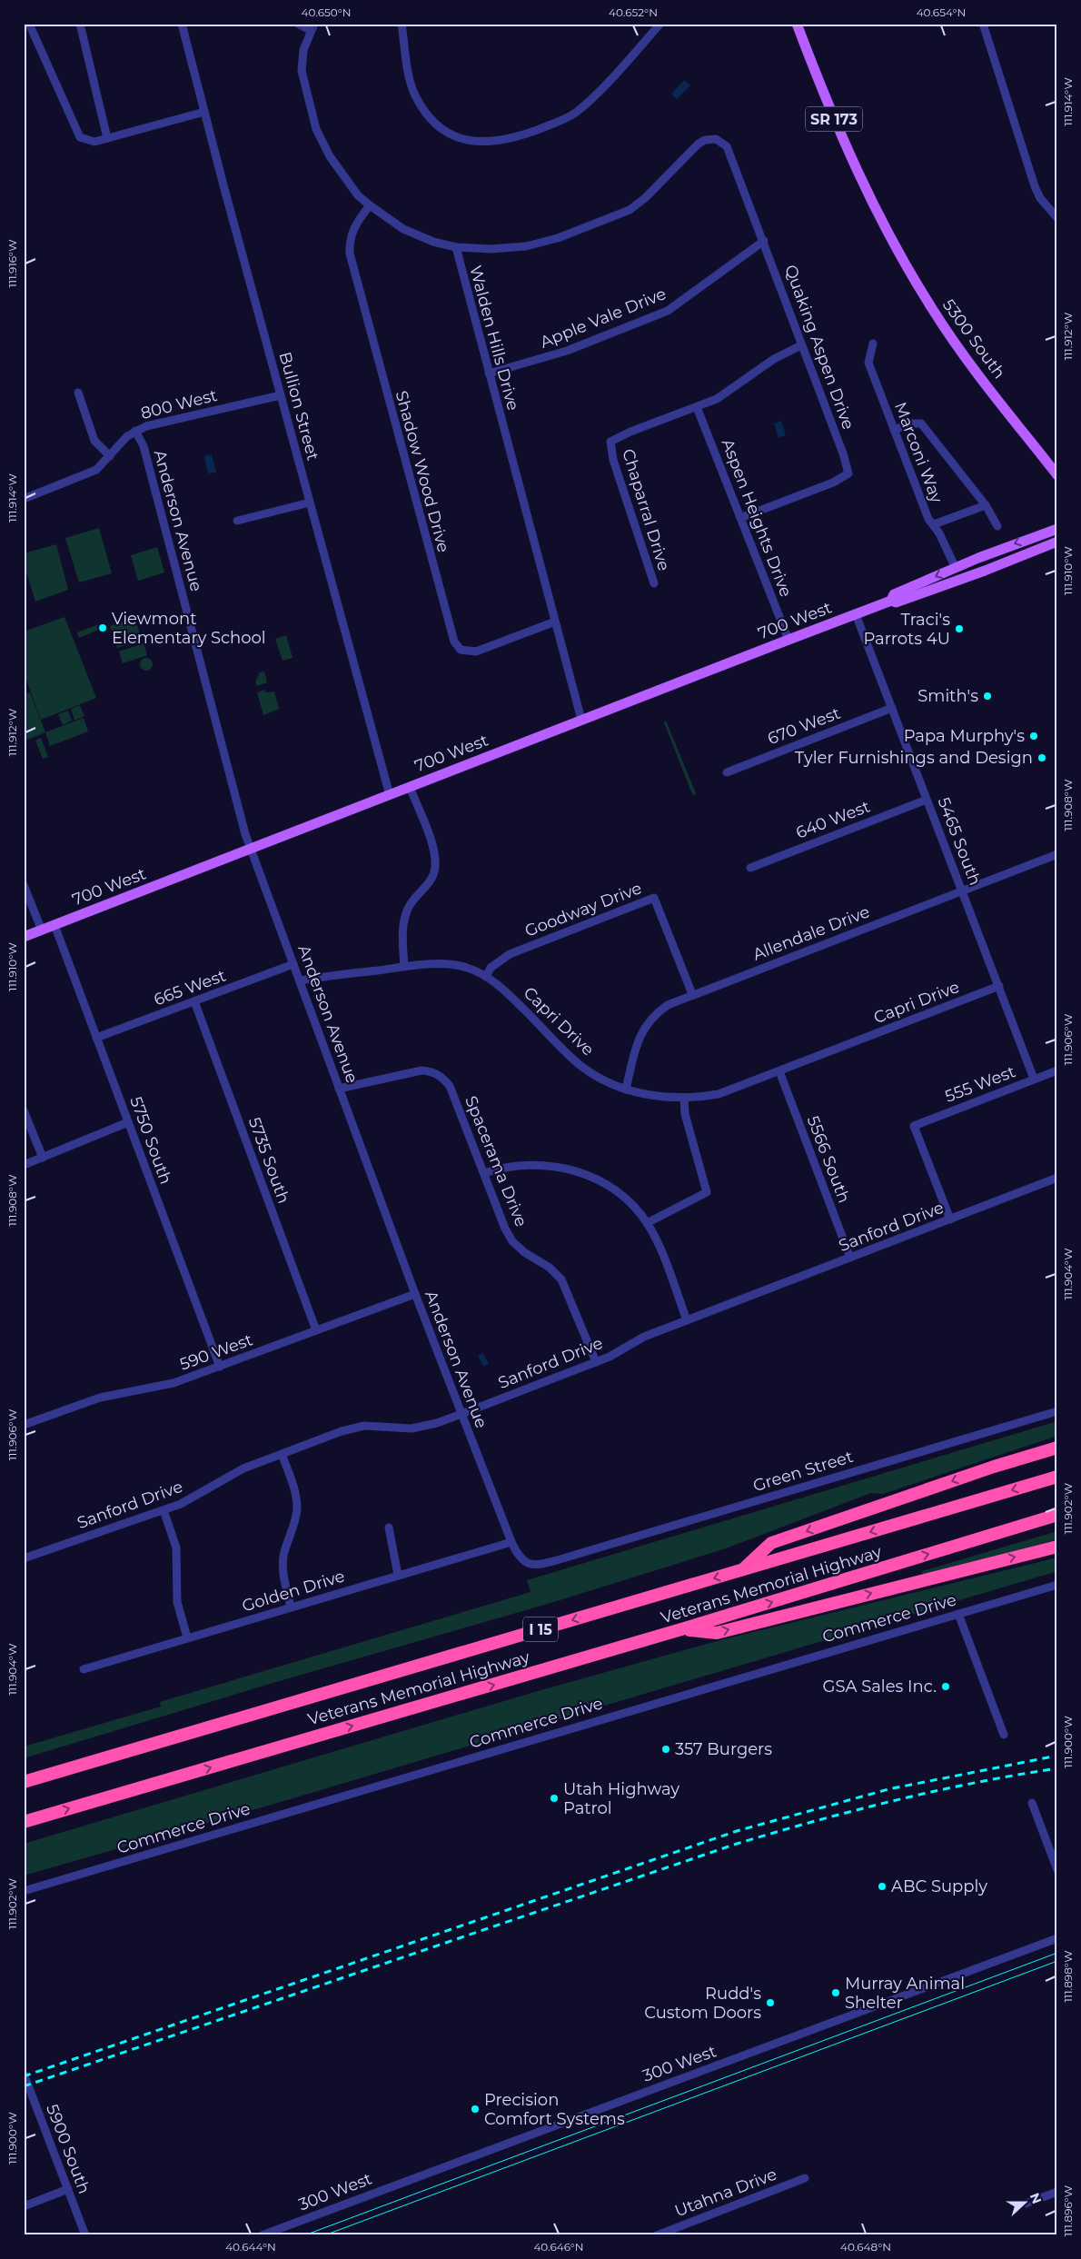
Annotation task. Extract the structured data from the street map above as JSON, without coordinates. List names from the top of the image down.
{
  "streets": {
    "highway": ["Veterans Memorial Highway", "I 15"],
    "main road": ["SR 173", "5300 South", "700 West"],
    "street": [
      "Apple Vale Drive",
      "Walden Hills Drive",
      "Quaking Aspen Drive",
      "800 West",
      "Bullion Street",
      "Marconi Way",
      "Shadow Wood Drive",
      "Chaparral Drive",
      "Aspen Heights Drive",
      "Anderson Avenue",
      "670 West",
      "640 West",
      "5465 South",
      "Goodway Drive",
      "Allendale Drive",
      "665 West",
      "Capri Drive",
      "555 West",
      "5750 South",
      "5566 South",
      "5735 South",
      "Spacerama Drive",
      "Sanford Drive",
      "590 West",
      "Green Street",
      "Golden Drive",
      "Commerce Drive",
      "300 West",
      "5900 South",
      "Utahna Drive"
    ]
  },
  "crossings": [
    ["Apple Vale Drive", "Walden Hills Drive"],
    ["Apple Vale Drive", "Quaking Aspen Drive"],
    ["Walden Hills Drive", "Quaking Aspen Drive"],
    ["Walden Hills Drive", "Shadow Wood Drive"],
    ["Walden Hills Drive", "700 West"],
    ["Quaking Aspen Drive", "Chaparral Drive"],
    ["Quaking Aspen Drive", "Aspen Heights Drive"],
    ["800 West", "Bullion Street"],
    ["800 West", "Anderson Avenue"],
    ["Bullion Street", "700 West"],
    ["Marconi Way", "700 West"],
    ["Chaparral Drive", "Aspen Heights Drive"],
    ["Aspen Heights Drive", "700 West"],
    ["Anderson Avenue", "700 West"],
    ["Anderson Avenue", "665 West"],
    ["Anderson Avenue", "Capri Drive"],
    ["Anderson Avenue", "Spacerama Drive"],
    ["Anderson Avenue", "Sanford Drive"],
    ["Anderson Avenue", "590 West"],
    ["Anderson Avenue", "Green Street"],
    ["Anderson Avenue", "Golden Drive"],
    ["700 West", "5465 South"],
    ["700 West", "5750 South"],
    ["670 West", "5465 South"],
    ["640 West", "5465 South"],
    ["5465 South", "Allendale Drive"],
    ["5465 South", "Capri Drive"],
    ["5465 South", "555 West"],
    ["Goodway Drive", "Allendale Drive"],
    ["Goodway Drive", "Capri Drive"],
    ["Allendale Drive", "Capri Drive"],
    ["665 West", "5750 South"],
    ["665 West", "5735 South"],
    ["Capri Drive", "5566 South"],
    ["555 West", "Sanford Drive"],
    ["5750 South", "590 West"],
    ["5566 South", "Sanford Drive"],
    ["5735 South", "590 West"],
    ["Spacerama Drive", "Sanford Drive"]
  ],
  "places": [
    "Viewmont Elementary School",
    "Traci's Parrots 4U",
    "Smith's",
    "Papa Murphy's",
    "Tyler Furnishings and Design",
    "GSA Sales Inc.",
    "357 Burgers",
    "Utah Highway Patrol",
    "ABC Supply",
    "Murray Animal Shelter",
    "Rudd's Custom Doors",
    "Precision Comfort Systems"
  ],
  "north": "right",
  "coordinates": [
    "40.650°N",
    "40.652°N",
    "40.654°N",
    "111.914°W",
    "111.916°W",
    "111.912°W",
    "111.910°W",
    "111.908°W",
    "111.906°W",
    "111.904°W",
    "111.902°W",
    "111.900°W",
    "111.898°W",
    "111.896°W",
    "40.644°N",
    "40.646°N",
    "40.648°N"
  ]
}
